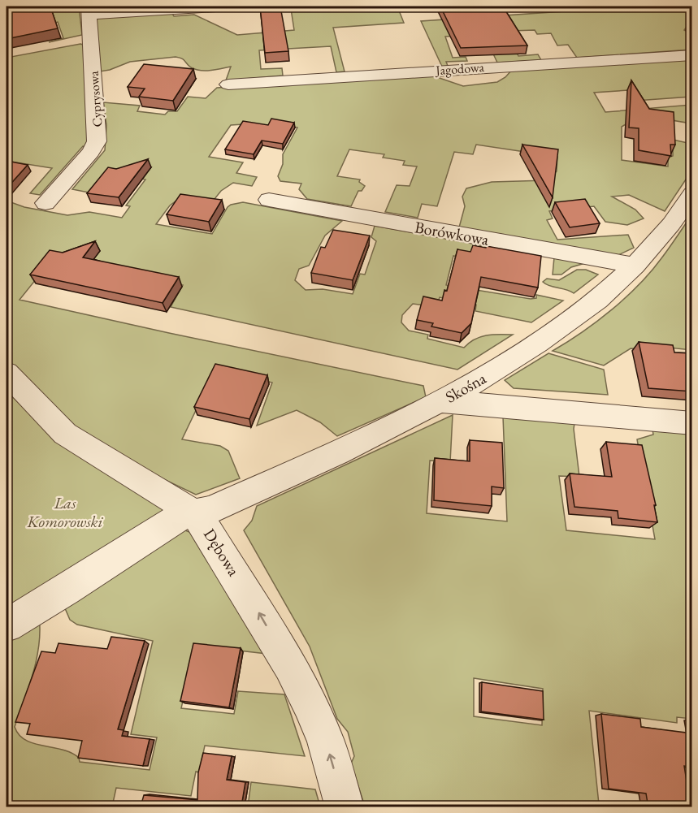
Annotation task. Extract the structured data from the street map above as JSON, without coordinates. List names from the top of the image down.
{
  "streets": {
    "street": [
      "Jagodowa",
      "Cyprysowa",
      "Borówkowa",
      "Skośna",
      "Dębowa"
    ]
  },
  "crossings": [
    ["Borówkowa", "Skośna"],
    ["Skośna", "Dębowa"]
  ],
  "one_way": ["Dębowa"],
  "parks": ["Las Komorowski"]
}
